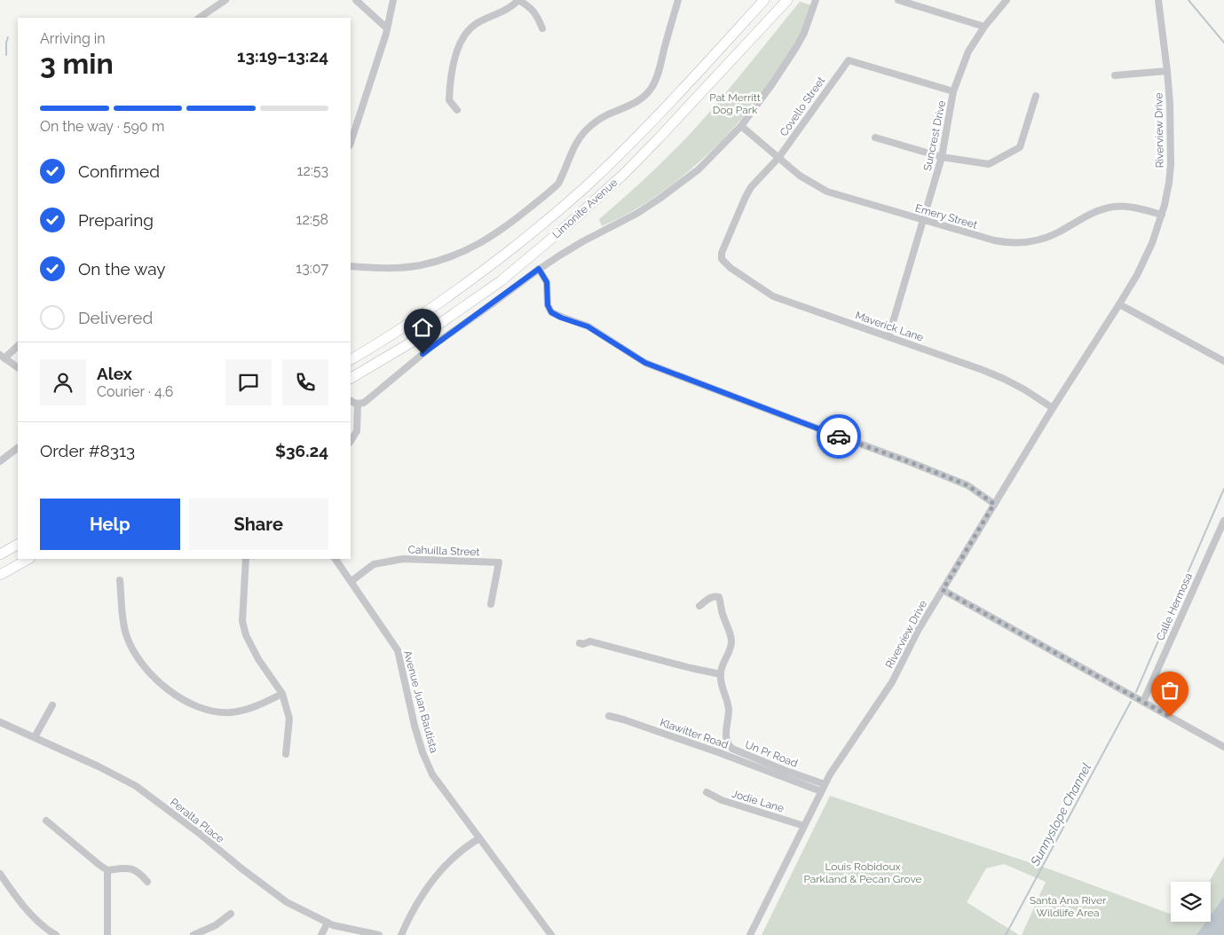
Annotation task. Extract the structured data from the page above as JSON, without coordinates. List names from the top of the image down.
{
  "streets": {
    "main road": ["Limonite Avenue"],
    "street": [
      "Covello Street",
      "Riverview Drive",
      "Suncrest Drive",
      "Emery Street",
      "Maverick Lane",
      "Cahuilla Street",
      "Calle Hermosa",
      "Avenue Juan Bautista",
      "Klawitter Road",
      "Un Pr Road",
      "Jodie Lane",
      "Peralta Place"
    ]
  },
  "crossings": [
    ["Covello Street", "Suncrest Drive"],
    ["Covello Street", "Emery Street"],
    ["Covello Street", "Maverick Lane"],
    ["Riverview Drive", "Emery Street"],
    ["Riverview Drive", "Maverick Lane"],
    ["Riverview Drive", "Klawitter Road"],
    ["Riverview Drive", "Un Pr Road"],
    ["Riverview Drive", "Jodie Lane"],
    ["Suncrest Drive", "Emery Street"],
    ["Suncrest Drive", "Maverick Lane"],
    ["Cahuilla Street", "Avenue Juan Bautista"],
    ["Klawitter Road", "Un Pr Road"]
  ],
  "water": ["Sunnyslope Channel"],
  "parks": ["Pat Merritt Dog Park", "Louis Robidoux Parkland & Pecan Grove", "Santa Ana River Wildlife Area"],
  "page": {
    "heading": ["3 min", "Arriving in", "13:19–13:24"],
    "panel": [
      "Alex",
      "Courier · 4.6",
      "Order #8313",
      "$36.24"
    ],
    "bar": "On the way · 590 m",
    "list": [
      ["Confirmed", "12:53"],
      ["Preparing", "12:58"],
      ["On the way", "13:07"],
      "Delivered"
    ],
    "buttons": ["Help", "Share"]
  }
}
